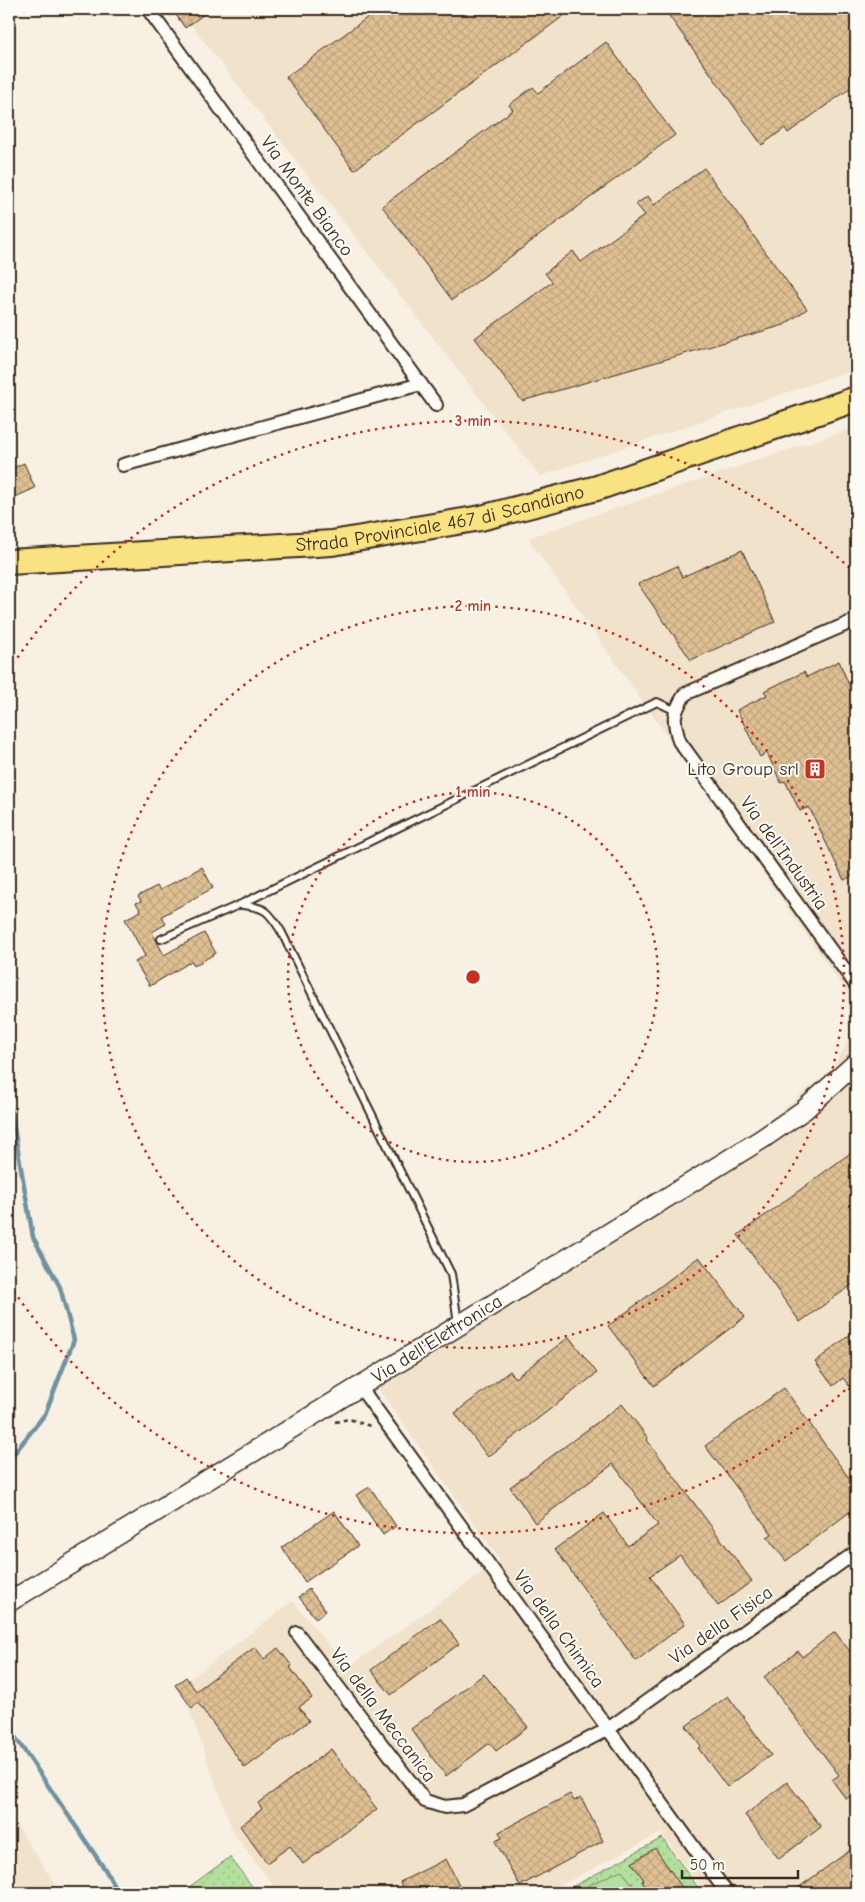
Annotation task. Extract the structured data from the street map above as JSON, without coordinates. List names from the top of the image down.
{
  "streets": {
    "highway": ["Strada Provinciale 467 di Scandiano"],
    "street": [
      "Via Monte Bianco",
      "Via dell'Industria",
      "Via dell'Elettronica",
      "Via della Fisica",
      "Via della Chimica",
      "Via della Meccanica"
    ]
  },
  "crossings": [
    ["Via dell'Elettronica", "Via della Chimica"],
    ["Via della Fisica", "Via della Chimica"],
    ["Via della Fisica", "Via della Meccanica"],
    ["Via della Chimica", "Via della Meccanica"]
  ],
  "places": {
    "building": ["Lito Group srl"]
  },
  "scale_bar": "50 m",
  "rings": ["3 min", "2 min", "1 min"]
}
